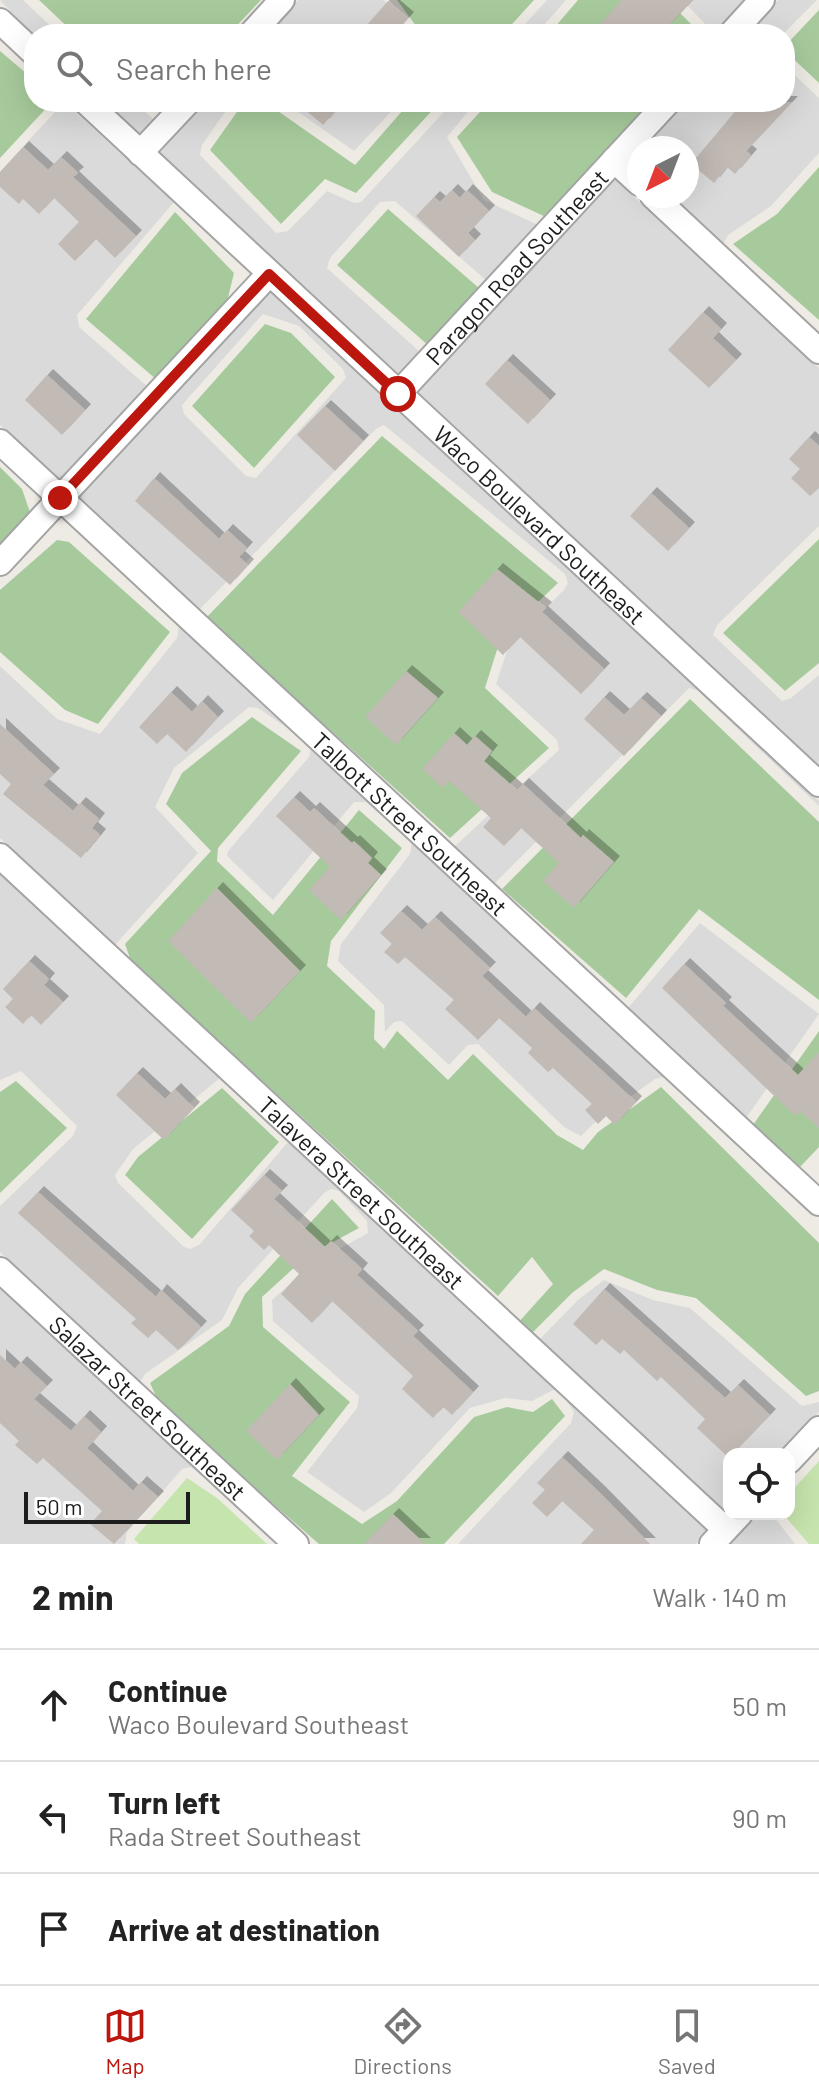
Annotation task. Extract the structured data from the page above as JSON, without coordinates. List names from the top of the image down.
{
  "streets": {
    "street": [
      "Paragon Road Southeast",
      "Waco Boulevard Southeast",
      "Talbott Street Southeast",
      "Talavera Street Southeast",
      "Salazar Street Southeast"
    ]
  },
  "crossings": [
    ["Paragon Road Southeast", "Waco Boulevard Southeast"]
  ],
  "scale_bar": "50 m",
  "north": "bottom left",
  "page": {
    "search": "Search here",
    "scale": "50 m",
    "heading": ["2 min", "Walk · 140 m"],
    "list": [
      ["Continue", "Waco Boulevard Southeast", "50 m"],
      ["Turn left", "Rada Street Southeast", "90 m"],
      "Arrive at destination"
    ],
    "nav": ["Map", "Directions", "Saved"]
  }
}
